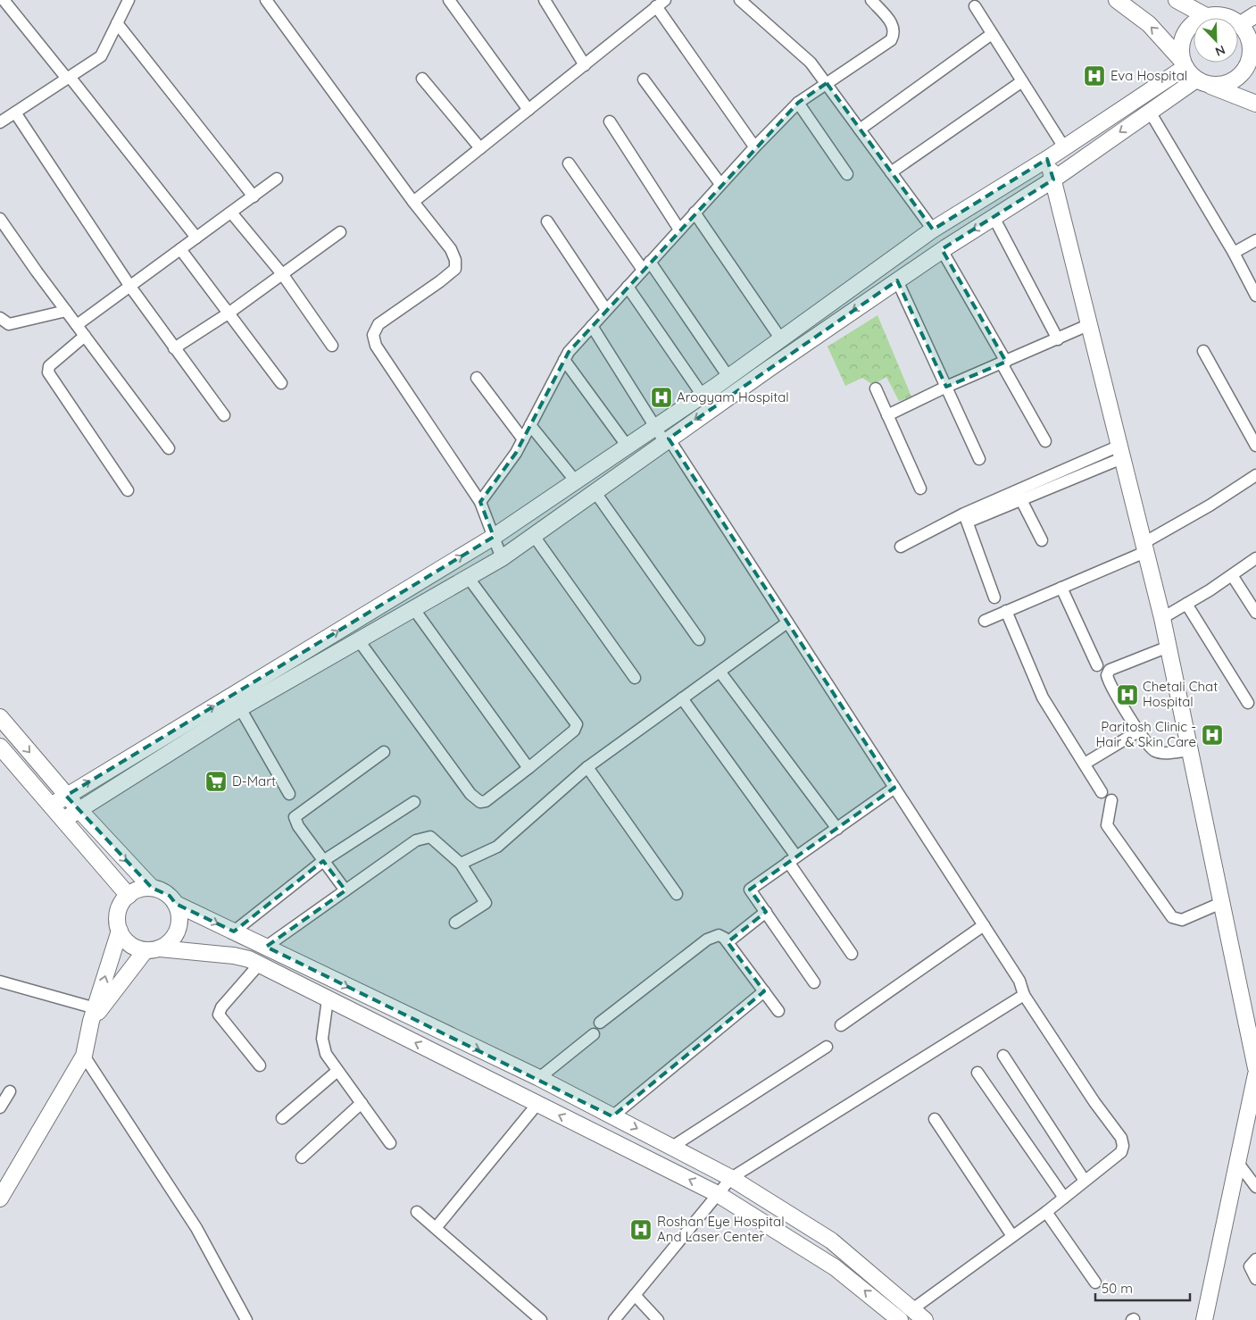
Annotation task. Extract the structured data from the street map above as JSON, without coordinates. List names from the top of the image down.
{
  "places": {
    "hospital": [
      "Eva Hospital",
      "Arogyam Hospital",
      "Chetali Chat Hospital",
      "Paritosh Clinic - Hair & Skin Care",
      "Roshan Eye Hospital And Laser Center"
    ],
    "supermarket": ["D-Mart"]
  },
  "scale_bar": "50 m",
  "north": "bottom right"
}
